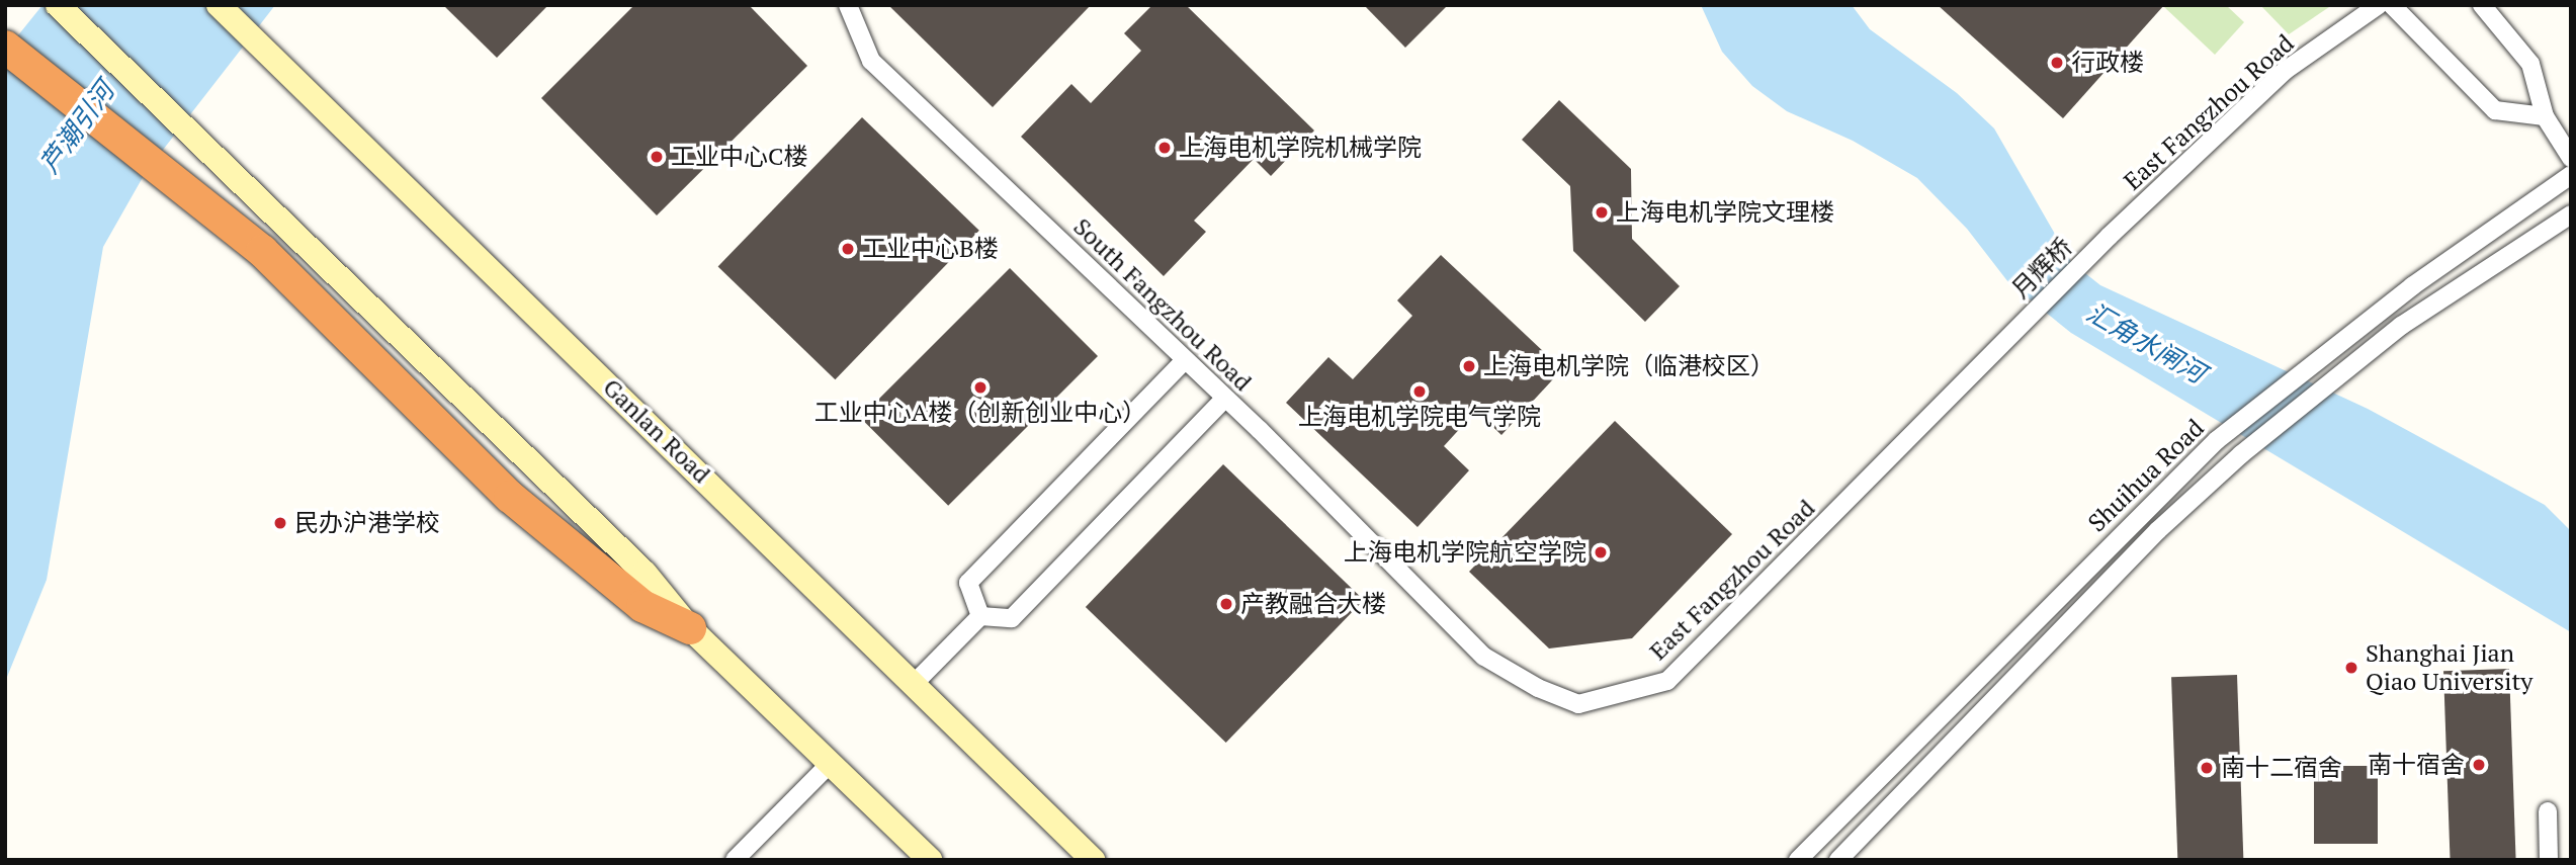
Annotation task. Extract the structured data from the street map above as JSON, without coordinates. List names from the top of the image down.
{
  "streets": {
    "main road": ["Ganlan Road"],
    "street": [
      "East Fangzhou Road",
      "月辉桥",
      "South Fangzhou Road",
      "Shuihua Road"
    ]
  },
  "crossings": [
    ["East Fangzhou Road", "月辉桥"],
    ["East Fangzhou Road", "South Fangzhou Road"]
  ],
  "water": ["芦潮引河", "汇角水闸河"],
  "places": [
    "行政楼",
    "上海电机学院机械学院",
    "工业中心C楼",
    "上海电机学院文理楼",
    "工业中心B楼",
    "上海电机学院（临港校区）",
    "工业中心A楼（创新创业中心）",
    "上海电机学院电气学院",
    "民办沪港学校",
    "上海电机学院航空学院",
    "产教融合大楼",
    "Shanghai Jian Qiao University",
    "南十宿舍",
    "南十二宿舍"
  ]
}
